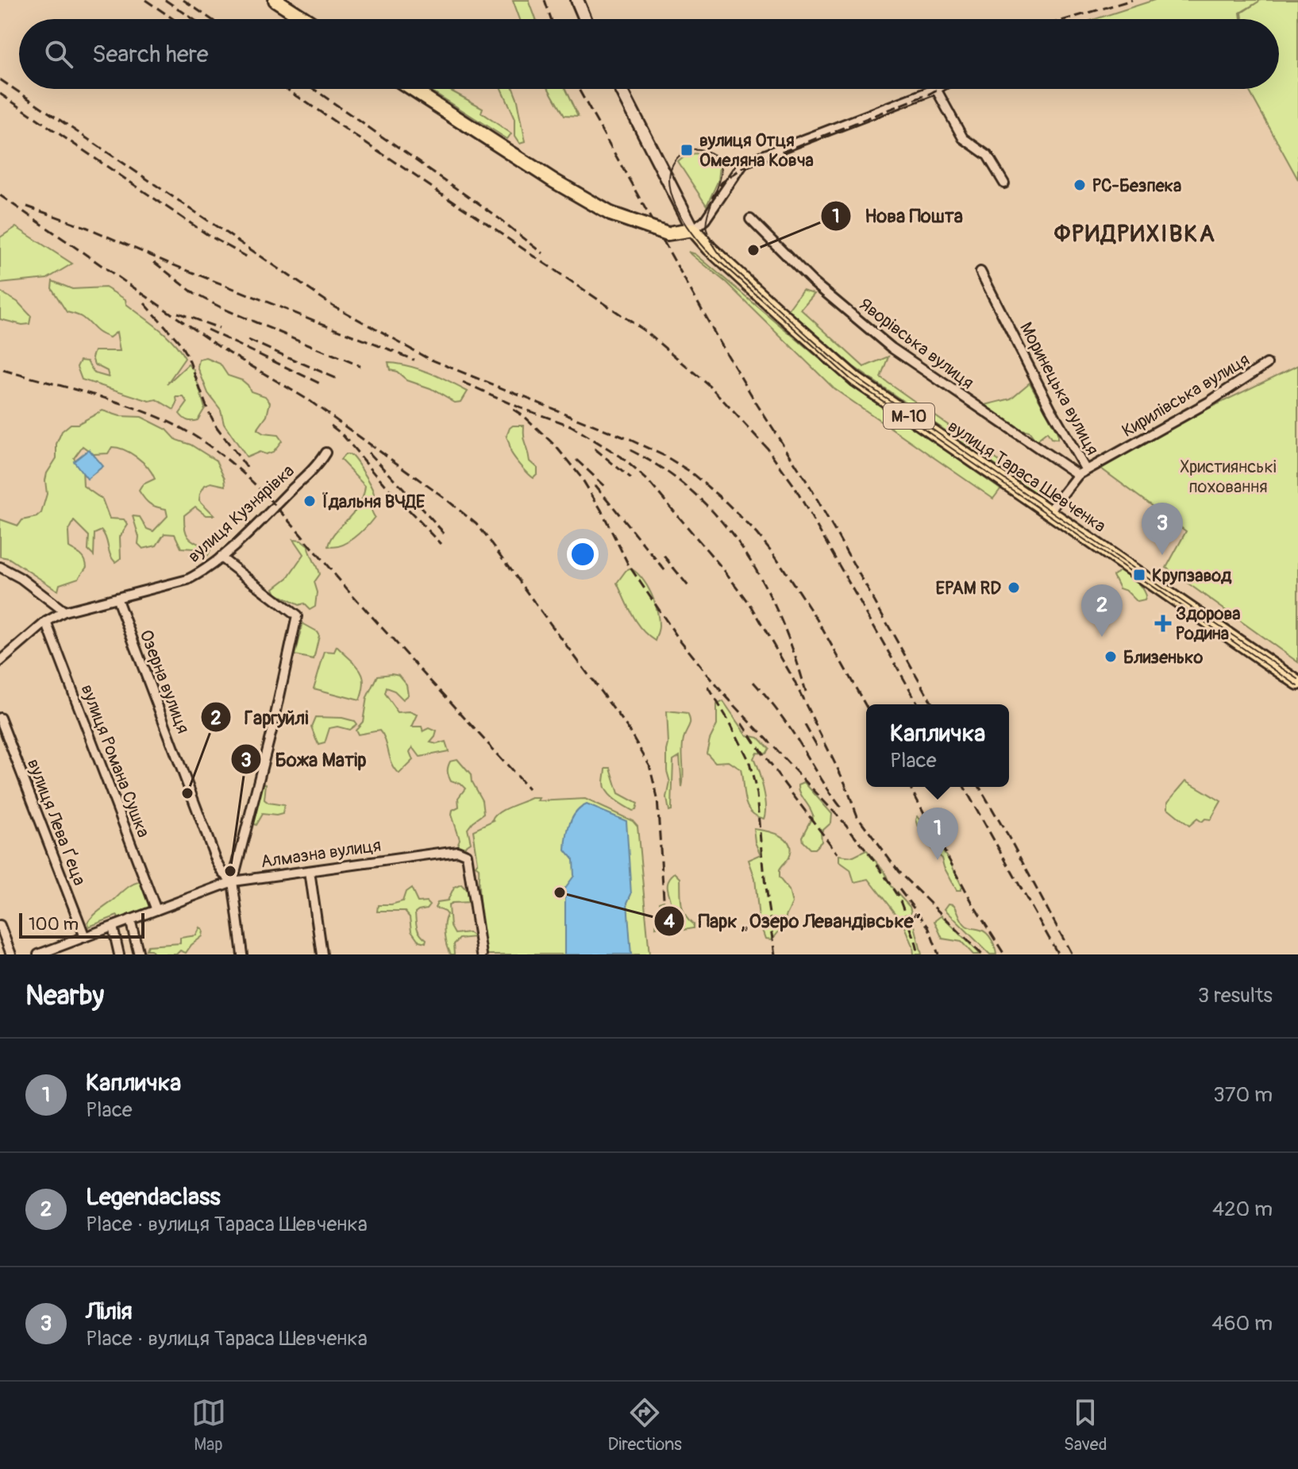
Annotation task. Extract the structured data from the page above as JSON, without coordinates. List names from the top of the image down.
{
  "streets": {
    "main road": ["М-10", "вулиця Тараса Шевченка"],
    "street": [
      "Яворівська вулиця",
      "Моринецька вулиця",
      "Кирилівська вулиця",
      "вулиця Кузнярівка",
      "Озерна вулиця",
      "вулиця Романа Сушка",
      "вулиця Лева Ґеца",
      "Алмазна вулиця"
    ]
  },
  "crossings": [
    ["Яворівська вулиця", "Моринецька вулиця"],
    ["Яворівська вулиця", "Кирилівська вулиця"],
    ["Моринецька вулиця", "Кирилівська вулиця"],
    ["Моринецька вулиця", "вулиця Тараса Шевченка"],
    ["вулиця Кузнярівка", "Озерна вулиця"],
    ["вулиця Кузнярівка", "вулиця Романа Сушка"],
    ["Озерна вулиця", "Алмазна вулиця"],
    ["вулиця Романа Сушка", "Алмазна вулиця"],
    ["вулиця Лева Ґеца", "Алмазна вулиця"]
  ],
  "districts": ["ФРИДРИХІВКА"],
  "parks": ["Християнські поховання"],
  "places": {
    "transit": ["вулиця Отця Омеляна Ковча", "Крупзавод"],
    "other": [
      "РС-Безпека",
      "Нова Пошта",
      "Їдальня ВЧДЕ",
      "EPAM RD",
      "Близенько",
      "Гаргуйлі",
      "Божа Матір",
      "Парк „Озеро Левандівське“"
    ],
    "health": ["Здорова Родина"]
  },
  "scale_bar": "100 m",
  "page": {
    "search": "Search here",
    "pins": ["3", "2", "1"],
    "popup": ["Капличка", "Place"],
    "scale": "100 m",
    "heading": ["Nearby", "3 results"],
    "list": [
      {
        "mark": "1",
        "name": "Капличка",
        "note": "Place",
        "value": "370 m"
      },
      {
        "mark": "2",
        "name": "Legendaclass",
        "note": "Place · вулиця Тараса Шевченка",
        "value": "420 m"
      },
      {
        "mark": "3",
        "name": "Лілія",
        "note": "Place · вулиця Тараса Шевченка",
        "value": "460 m"
      }
    ],
    "nav": ["Map", "Directions", "Saved"]
  }
}
